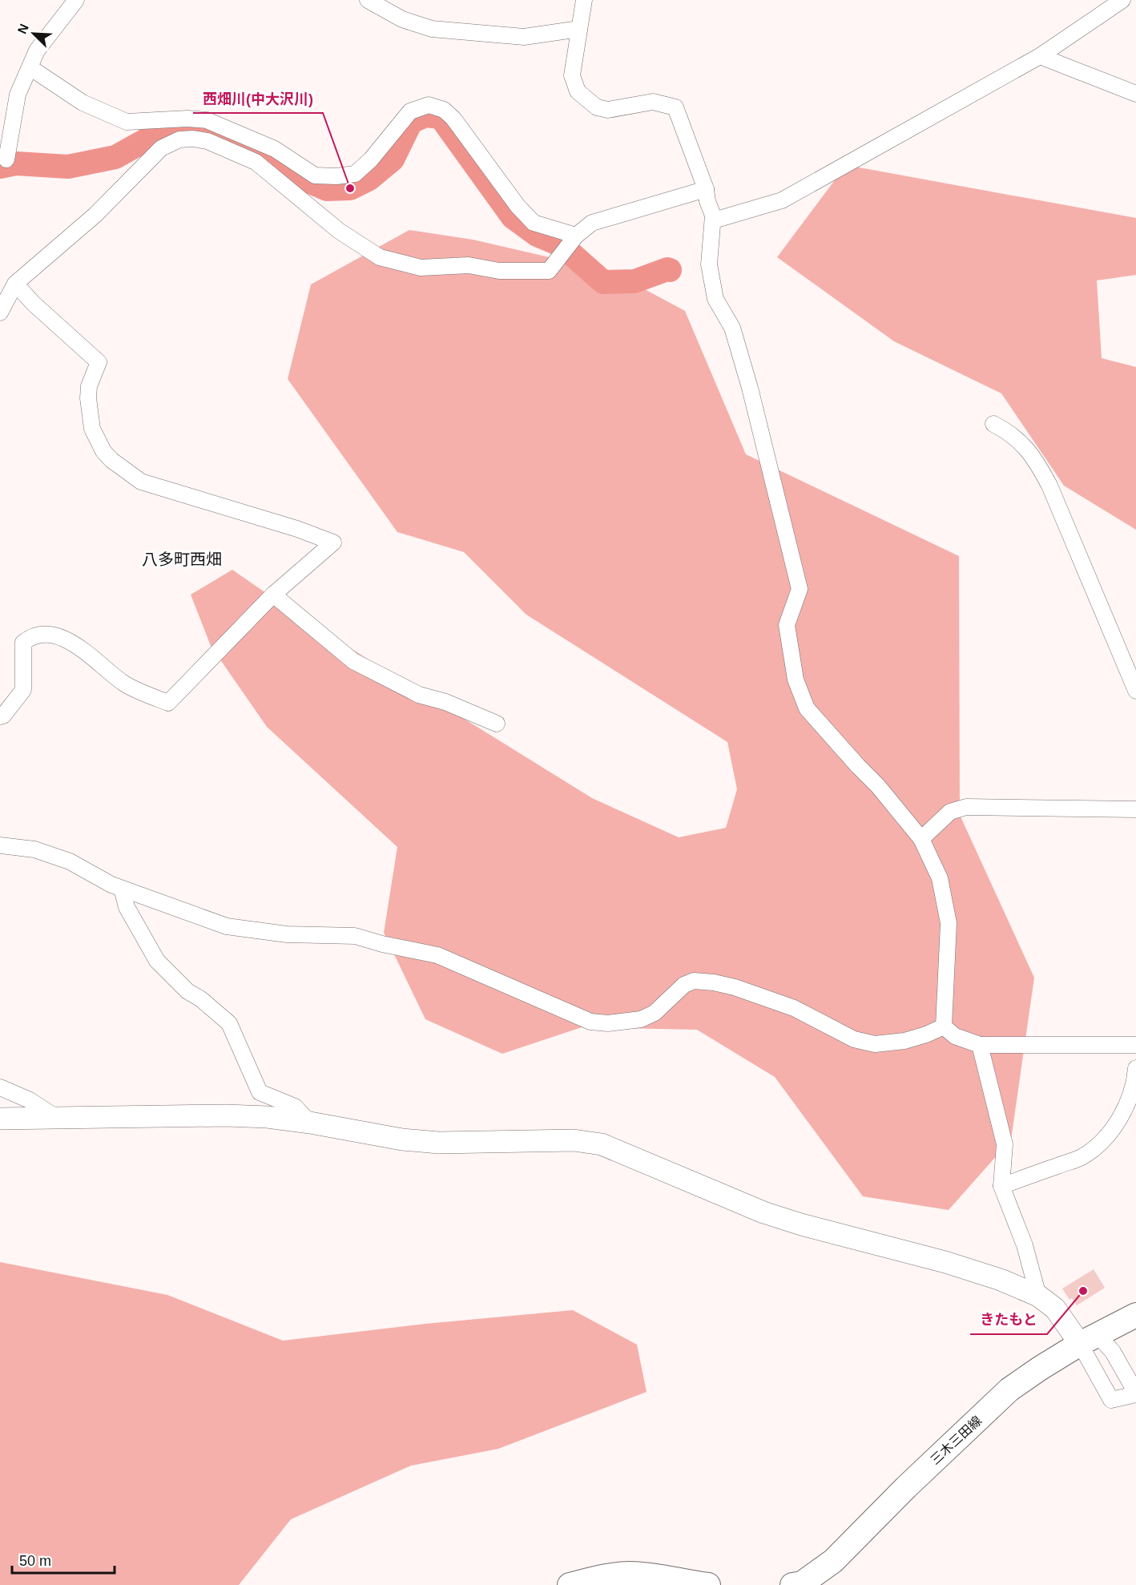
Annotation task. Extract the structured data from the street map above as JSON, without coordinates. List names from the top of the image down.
{
  "streets": {
    "main road": ["三木三田線"]
  },
  "districts": ["八多町西畑"],
  "places": ["西畑川(中大沢川)", "きたもと"],
  "scale_bar": "50 m",
  "north": "top left"
}
